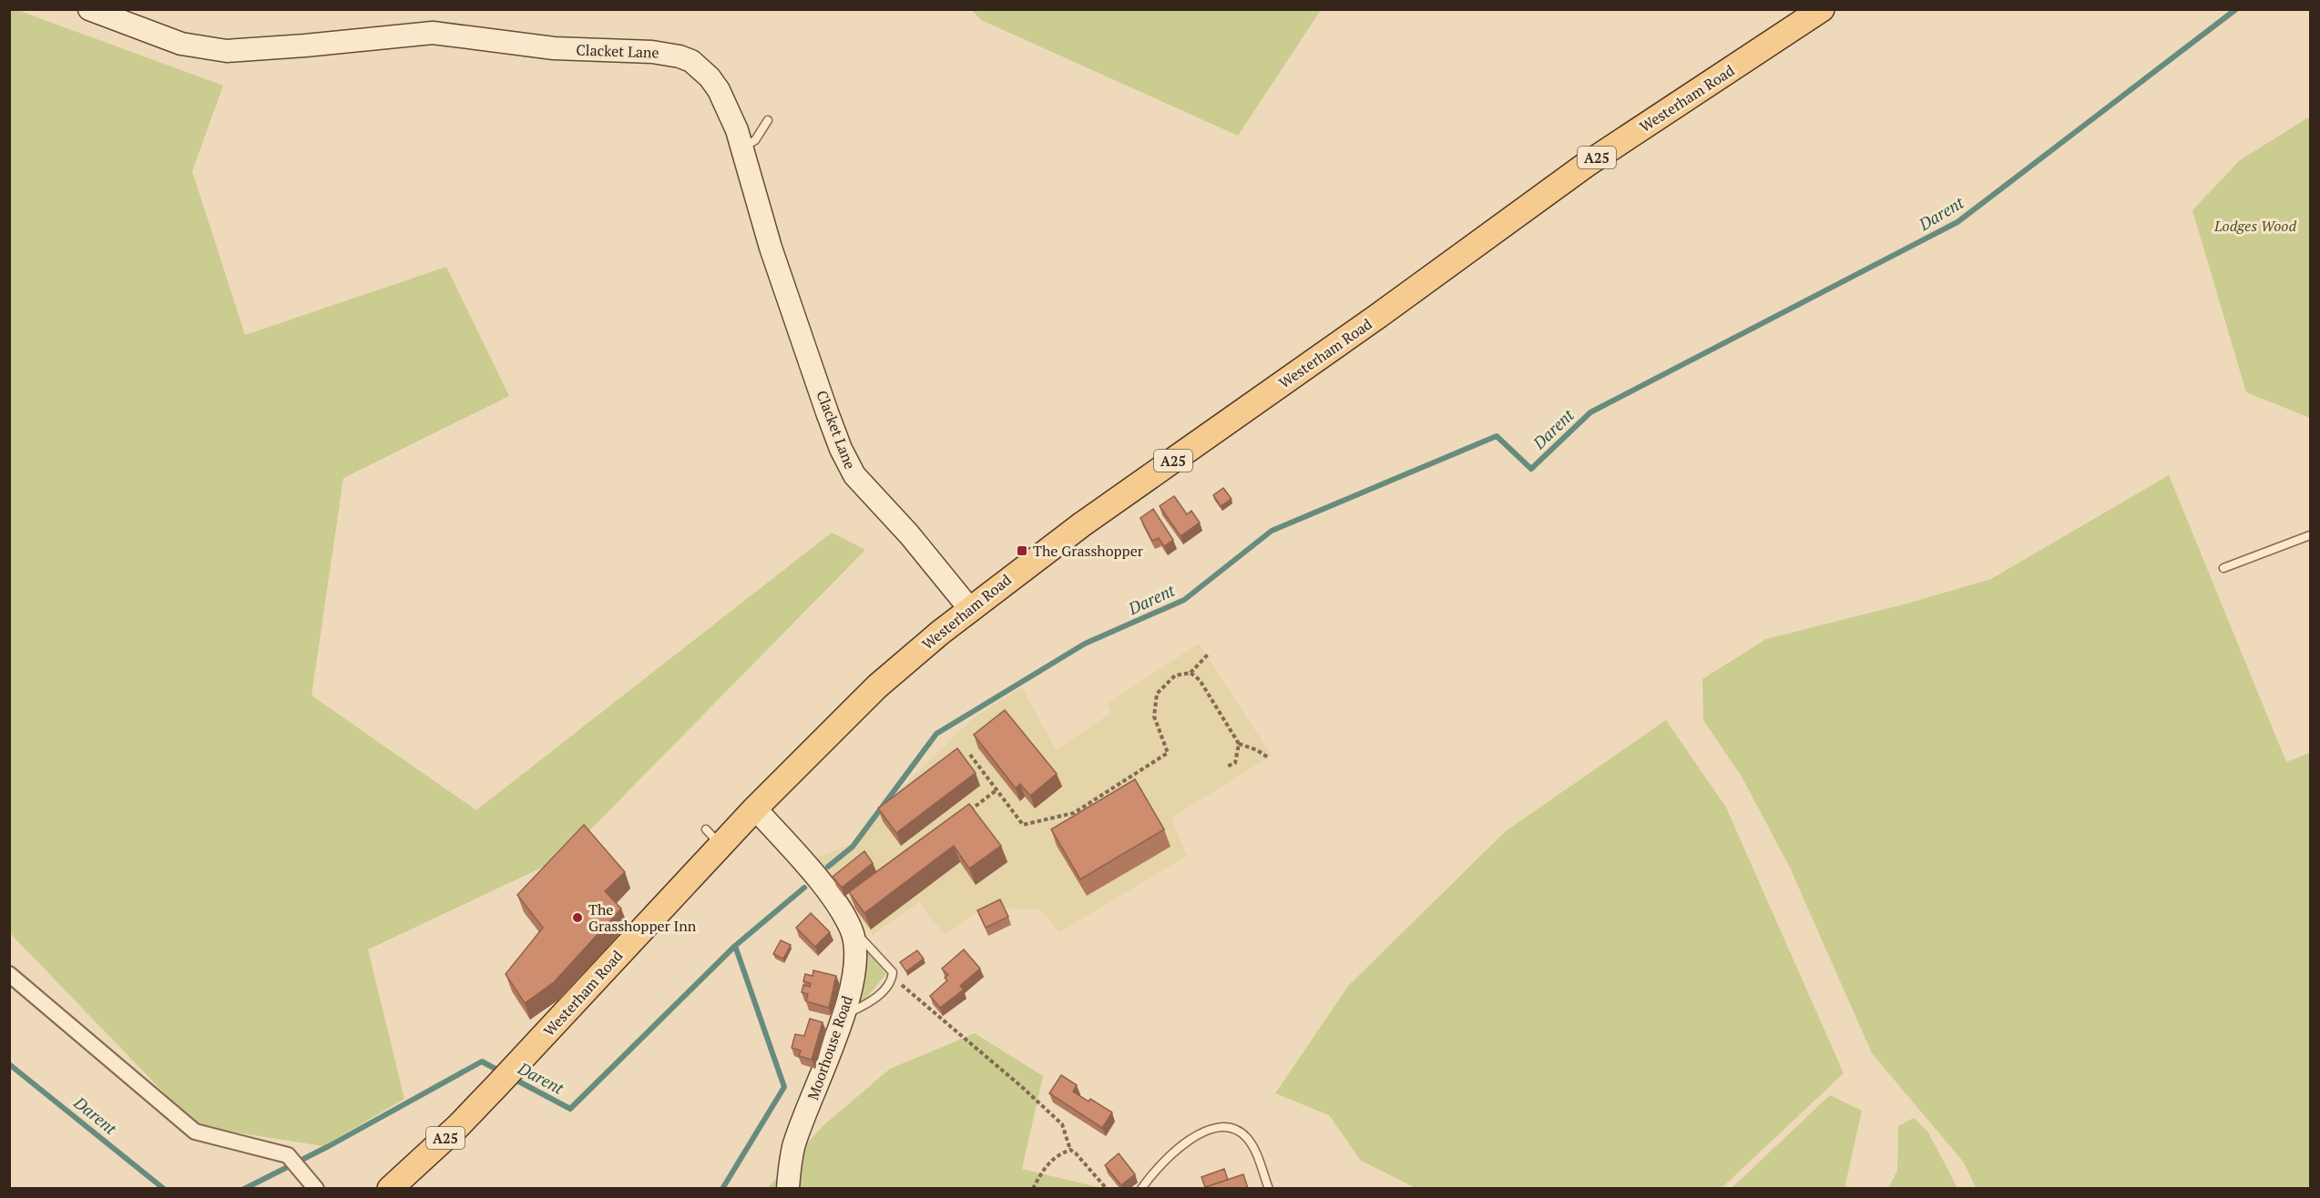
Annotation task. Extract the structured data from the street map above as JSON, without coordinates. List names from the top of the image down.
{
  "streets": {
    "main road": ["Westerham Road", "A25"],
    "street": ["Clacket Lane", "Moorhouse Road"]
  },
  "crossings": [
    ["Clacket Lane", "Westerham Road"],
    ["Westerham Road", "Moorhouse Road"]
  ],
  "water": ["Darent"],
  "parks": ["Lodges Wood"],
  "places": {
    "transit": ["The Grasshopper"],
    "other": ["The Grasshopper Inn"]
  }
}
